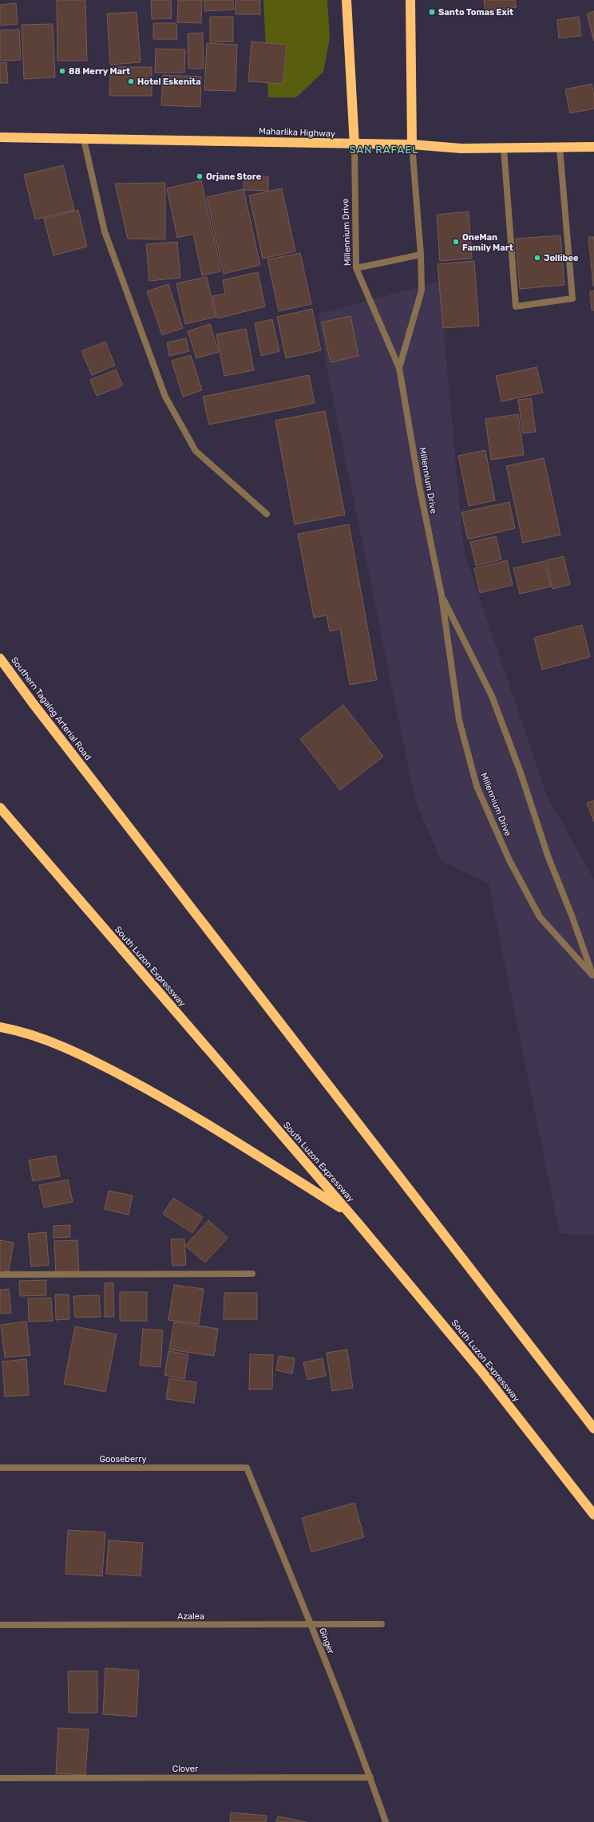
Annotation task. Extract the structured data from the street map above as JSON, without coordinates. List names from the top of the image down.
{
  "streets": {
    "highway": ["Maharlika Highway", "Southern Tagalog Arterial Road", "South Luzon Expressway"],
    "street": [
      "Millennium Drive",
      "Gooseberry",
      "Azalea",
      "Ginger",
      "Clover"
    ]
  },
  "crossings": [
    ["Maharlika Highway", "Millennium Drive"],
    ["Gooseberry", "Ginger"],
    ["Azalea", "Ginger"],
    ["Ginger", "Clover"]
  ],
  "districts": ["SAN RAFAEL"],
  "places": {
    "transit": ["Santo Tomas Exit"],
    "other": [
      "88 Merry Mart",
      "Hotel Eskenita",
      "Orjane Store",
      "OneMan Family Mart",
      "Jollibee"
    ]
  }
}
